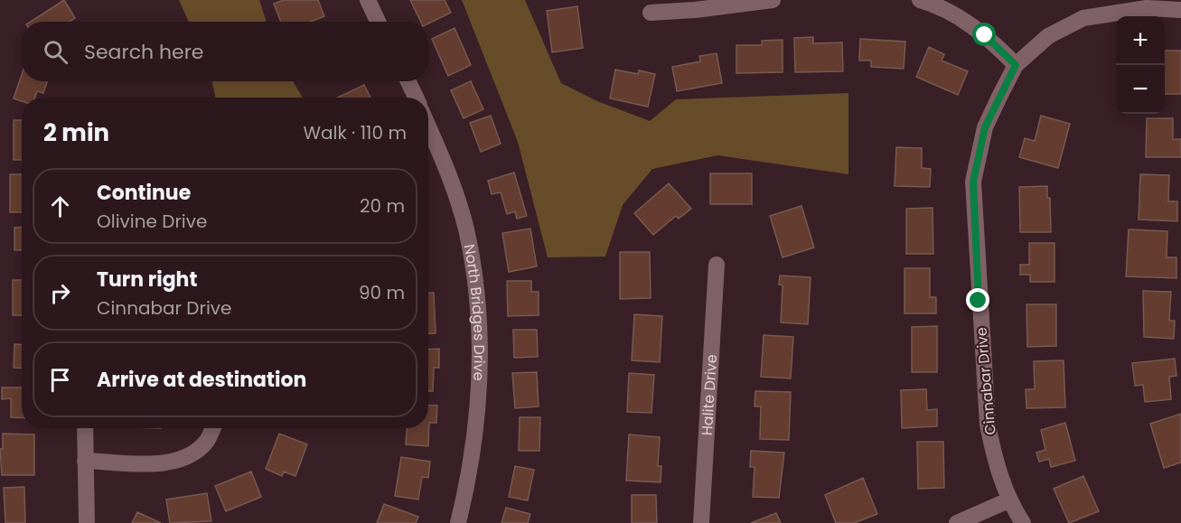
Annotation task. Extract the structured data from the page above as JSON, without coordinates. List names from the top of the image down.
{
  "streets": {
    "street": ["North Bridges Drive", "Cinnabar Drive", "Halite Drive"]
  },
  "page": {
    "map_buttons": ["+", "−"],
    "search": "Search here",
    "heading": ["2 min", "Walk · 110 m"],
    "list": [
      ["Continue", "Olivine Drive", "20 m"],
      ["Turn right", "Cinnabar Drive", "90 m"],
      "Arrive at destination"
    ]
  }
}
